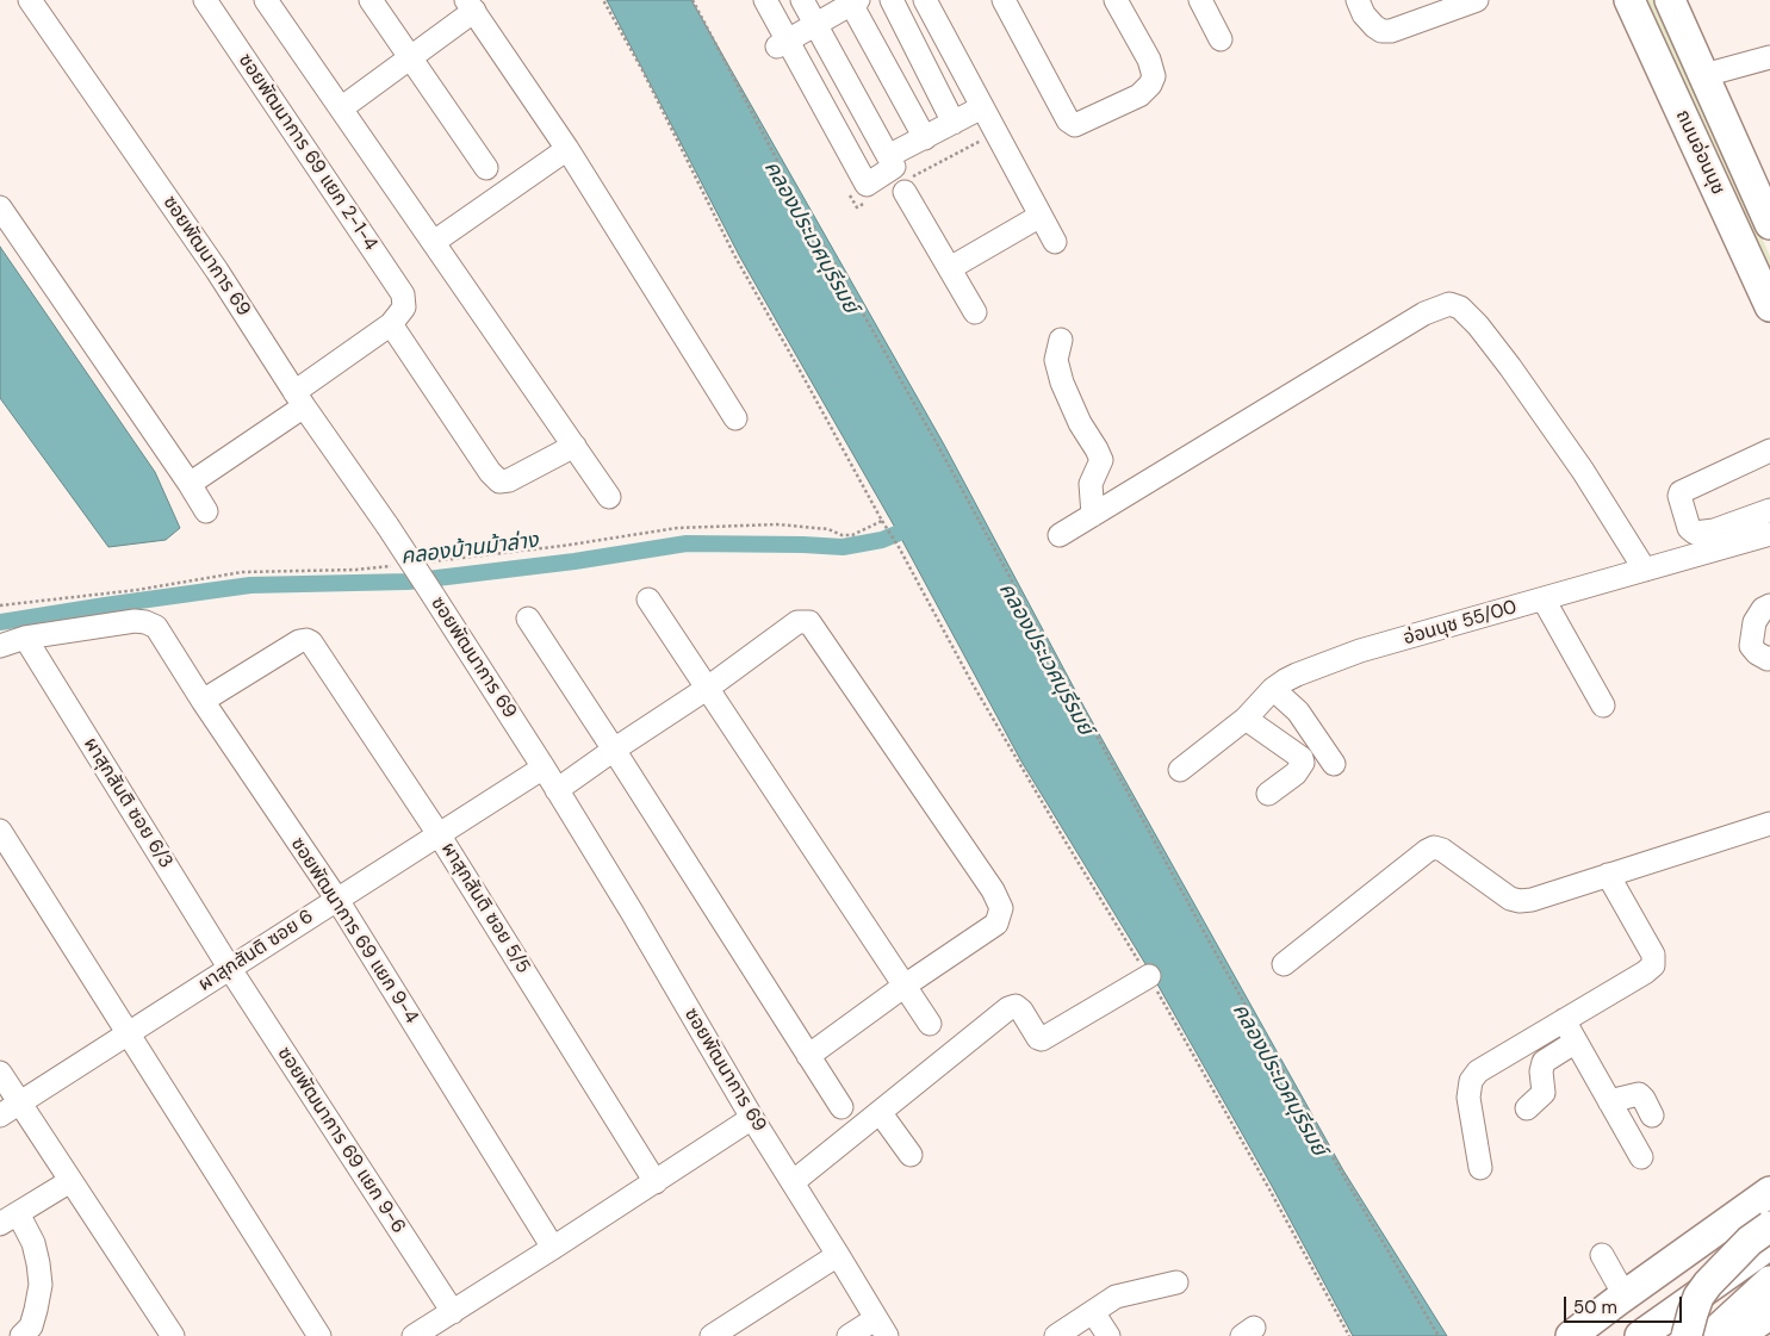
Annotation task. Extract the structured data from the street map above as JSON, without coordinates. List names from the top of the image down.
{
  "streets": {
    "main road": ["ถนนอ่อนนุช"],
    "street": [
      "ซอยพัฒนาการ 69 แยก 2-1-4",
      "ซอยพัฒนาการ 69",
      "อ่อนนุช 55/00",
      "ผาสุกสันติ ซอย 6/3",
      "ผาสุกสันติ ซอย 5/5",
      "ซอยพัฒนาการ 69 แยก 9-4",
      "ผาสุกสันติ ซอย 6",
      "ซอยพัฒนาการ 69 แยก 9-6"
    ]
  },
  "crossings": [
    ["ซอยพัฒนาการ 69", "ผาสุกสันติ ซอย 6"],
    ["ผาสุกสันติ ซอย 6/3", "ซอยพัฒนาการ 69 แยก 9-4"],
    ["ผาสุกสันติ ซอย 6/3", "ผาสุกสันติ ซอย 6"],
    ["ผาสุกสันติ ซอย 6/3", "ซอยพัฒนาการ 69 แยก 9-6"],
    ["ผาสุกสันติ ซอย 5/5", "ซอยพัฒนาการ 69 แยก 9-4"],
    ["ผาสุกสันติ ซอย 5/5", "ผาสุกสันติ ซอย 6"],
    ["ซอยพัฒนาการ 69 แยก 9-4", "ผาสุกสันติ ซอย 6"],
    ["ผาสุกสันติ ซอย 6", "ซอยพัฒนาการ 69 แยก 9-6"]
  ],
  "water": ["คลองประเวศบุรีรมย์", "คลองบ้านม้าล่าง"],
  "scale_bar": "50 m"
}
